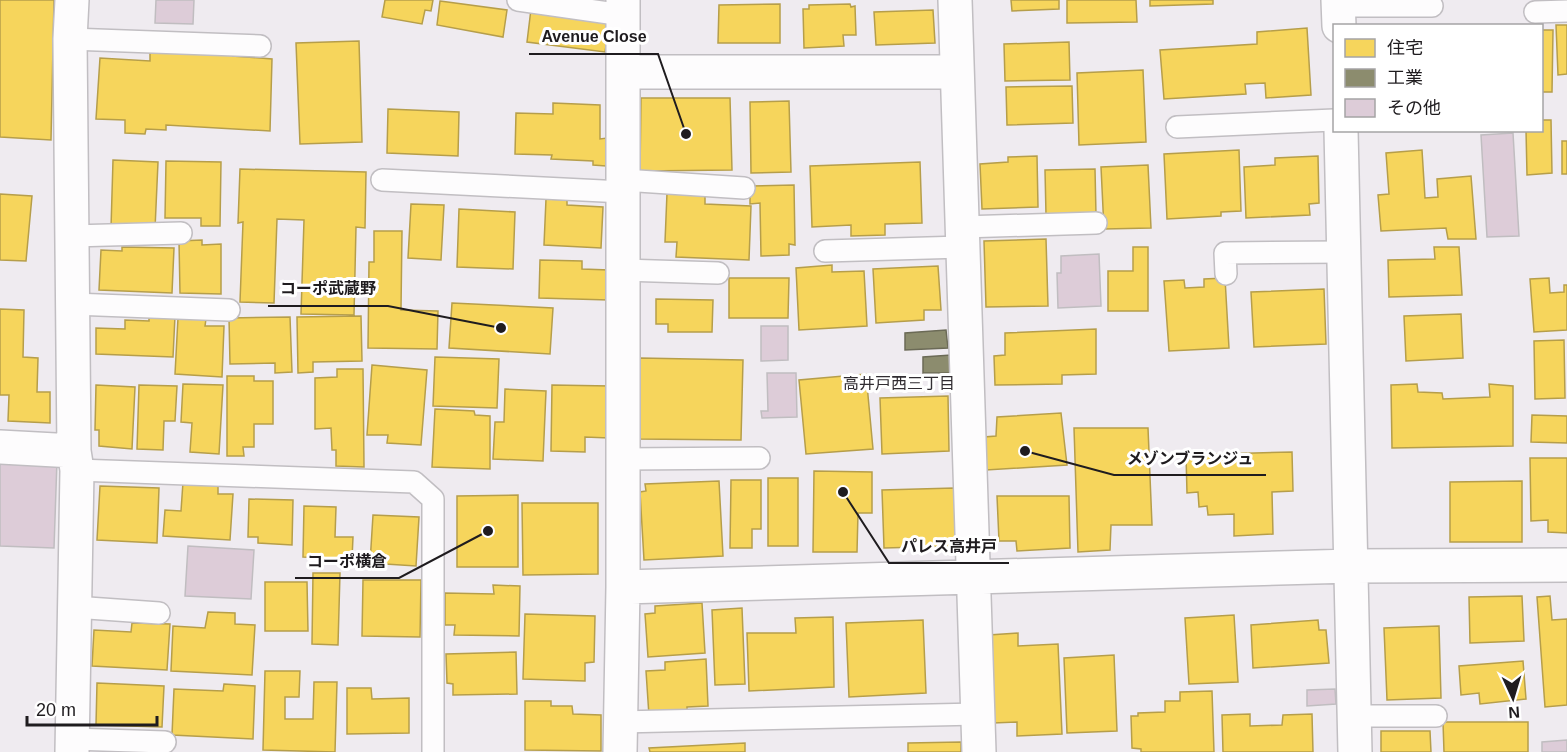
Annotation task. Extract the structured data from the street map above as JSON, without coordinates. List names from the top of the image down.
{
  "districts": ["高井戸西三丁目"],
  "places": [
    "Avenue Close",
    "コーポ武蔵野",
    "メゾンブランジュ",
    "パレス高井戸",
    "コーポ横倉"
  ],
  "legend": ["住宅", "工業", "その他"],
  "scale_bar": "20 m",
  "north": "bottom"
}
